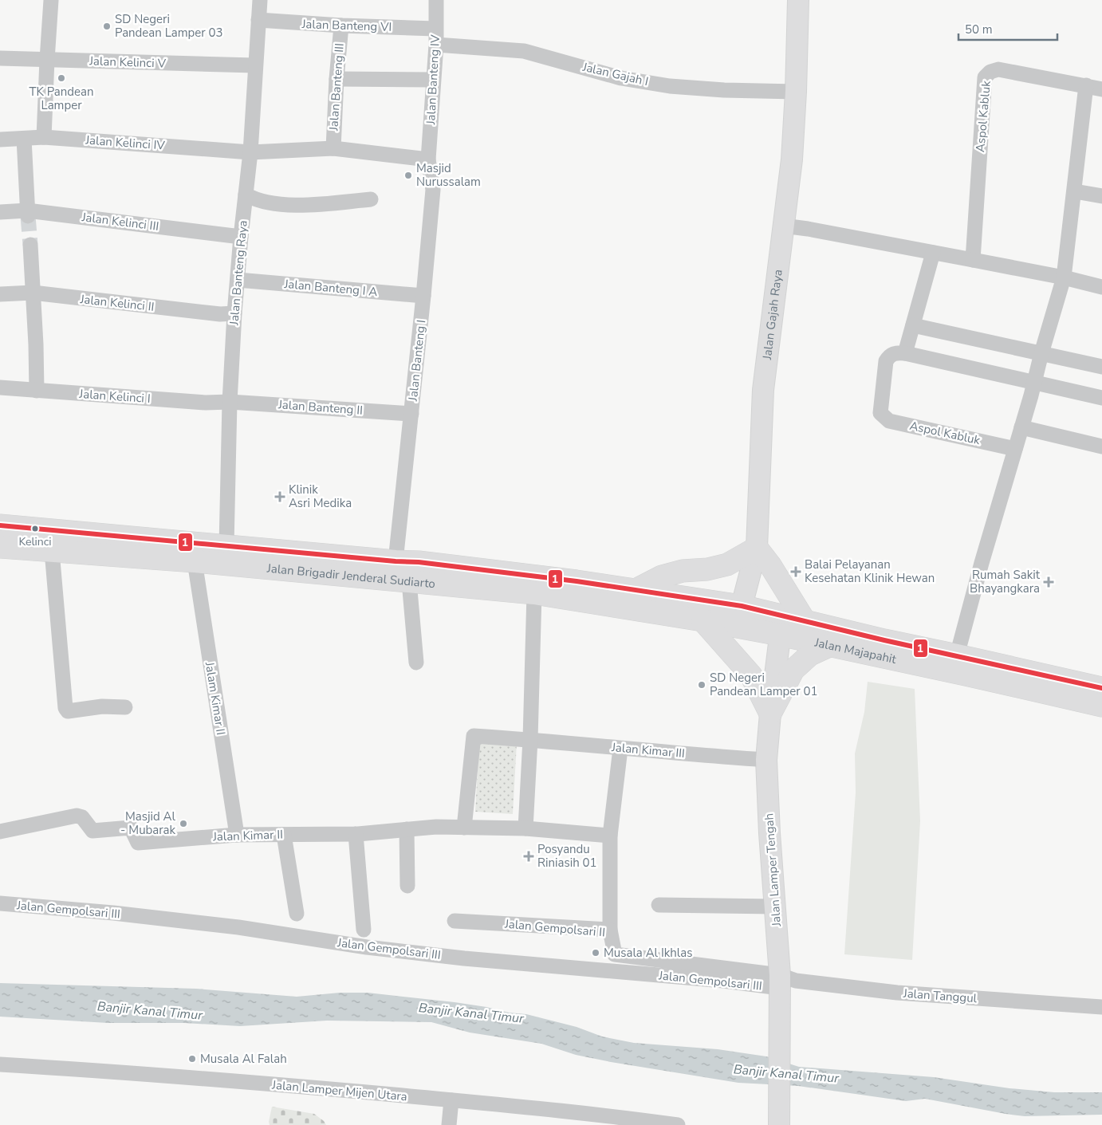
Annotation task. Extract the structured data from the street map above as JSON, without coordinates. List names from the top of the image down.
{
  "streets": {
    "main road": [
      "Jalan Gajah Raya",
      "Jalan Brigadir Jenderal Sudiarto",
      "Jalan Majapahit",
      "Jalan Lamper Tengah"
    ],
    "street": [
      "Jalan Banteng VI",
      "Jalan Kelinci V",
      "Jalan Gajah I",
      "Jalan Banteng IV",
      "Jalan Banteng III",
      "Aspol Kabluk",
      "Jalan Kelinci IV",
      "Jalan Kelinci III",
      "Jalan Banteng Raya",
      "Jalan Banteng I A",
      "Jalan Kelinci II",
      "Jalan Banteng I",
      "Jalan Kelinci I",
      "Jalan Banteng II",
      "Jalam Kimar II",
      "Jalan Kimar III",
      "Jalan Kimar II",
      "Jalan Gempolsari III",
      "Jalan Gempolsari II",
      "Jalan Tanggul",
      "Jalan Lamper Mijen Utara"
    ]
  },
  "crossings": [
    ["Jalan Banteng VI", "Jalan Banteng IV"],
    ["Jalan Banteng VI", "Jalan Banteng III"],
    ["Jalan Banteng VI", "Jalan Banteng Raya"],
    ["Jalan Kelinci V", "Jalan Banteng Raya"],
    ["Jalan Gajah I", "Jalan Banteng IV"],
    ["Jalan Gajah I", "Jalan Gajah Raya"],
    ["Jalan Banteng IV", "Jalan Banteng III"],
    ["Jalan Banteng IV", "Jalan Banteng I"],
    ["Jalan Banteng III", "Jalan Kelinci IV"],
    ["Jalan Banteng III", "Jalan Banteng Raya"],
    ["Jalan Banteng III", "Jalan Banteng I"],
    ["Jalan Kelinci IV", "Jalan Banteng Raya"],
    ["Jalan Kelinci III", "Jalan Banteng Raya"],
    ["Jalan Banteng Raya", "Jalan Banteng I A"],
    ["Jalan Banteng Raya", "Jalan Kelinci II"],
    ["Jalan Banteng Raya", "Jalan Kelinci I"],
    ["Jalan Banteng Raya", "Jalan Banteng II"],
    ["Jalan Banteng Raya", "Jalan Brigadir Jenderal Sudiarto"],
    ["Jalan Banteng I A", "Jalan Banteng I"],
    ["Jalan Gajah Raya", "Jalan Majapahit"],
    ["Jalan Banteng I", "Jalan Banteng II"],
    ["Jalan Banteng I", "Jalan Brigadir Jenderal Sudiarto"],
    ["Jalan Kelinci I", "Jalan Banteng II"],
    ["Jalan Brigadir Jenderal Sudiarto", "Jalan Majapahit"],
    ["Jalan Brigadir Jenderal Sudiarto", "Jalam Kimar II"],
    ["Jalan Majapahit", "Jalan Lamper Tengah"],
    ["Jalam Kimar II", "Jalan Kimar II"],
    ["Jalan Kimar III", "Jalan Kimar II"],
    ["Jalan Kimar III", "Jalan Lamper Tengah"],
    ["Jalan Lamper Tengah", "Jalan Gempolsari III"],
    ["Jalan Lamper Tengah", "Jalan Gempolsari II"],
    ["Jalan Lamper Tengah", "Jalan Tanggul"],
    ["Jalan Gempolsari III", "Jalan Gempolsari II"],
    ["Jalan Gempolsari III", "Jalan Tanggul"],
    ["Jalan Gempolsari II", "Jalan Tanggul"]
  ],
  "water": ["Banjir Kanal Timur"],
  "places": {
    "other": [
      "SD Negeri Pandean Lamper 03",
      "TK Pandean Lamper",
      "Masjid Nurussalam",
      "Kelinci",
      "SD Negeri Pandean Lamper 01",
      "Masjid Al - Mubarak",
      "Musala Al Ikhlas",
      "Musala Al Falah"
    ],
    "health": [
      "Klinik Asri Medika",
      "Balai Pelayanan Kesehatan Klinik Hewan",
      "Rumah Sakit Bhayangkara",
      "Posyandu Riniasih 01"
    ]
  },
  "lines": ["transit line 1"],
  "scale_bar": "50 m"
}
